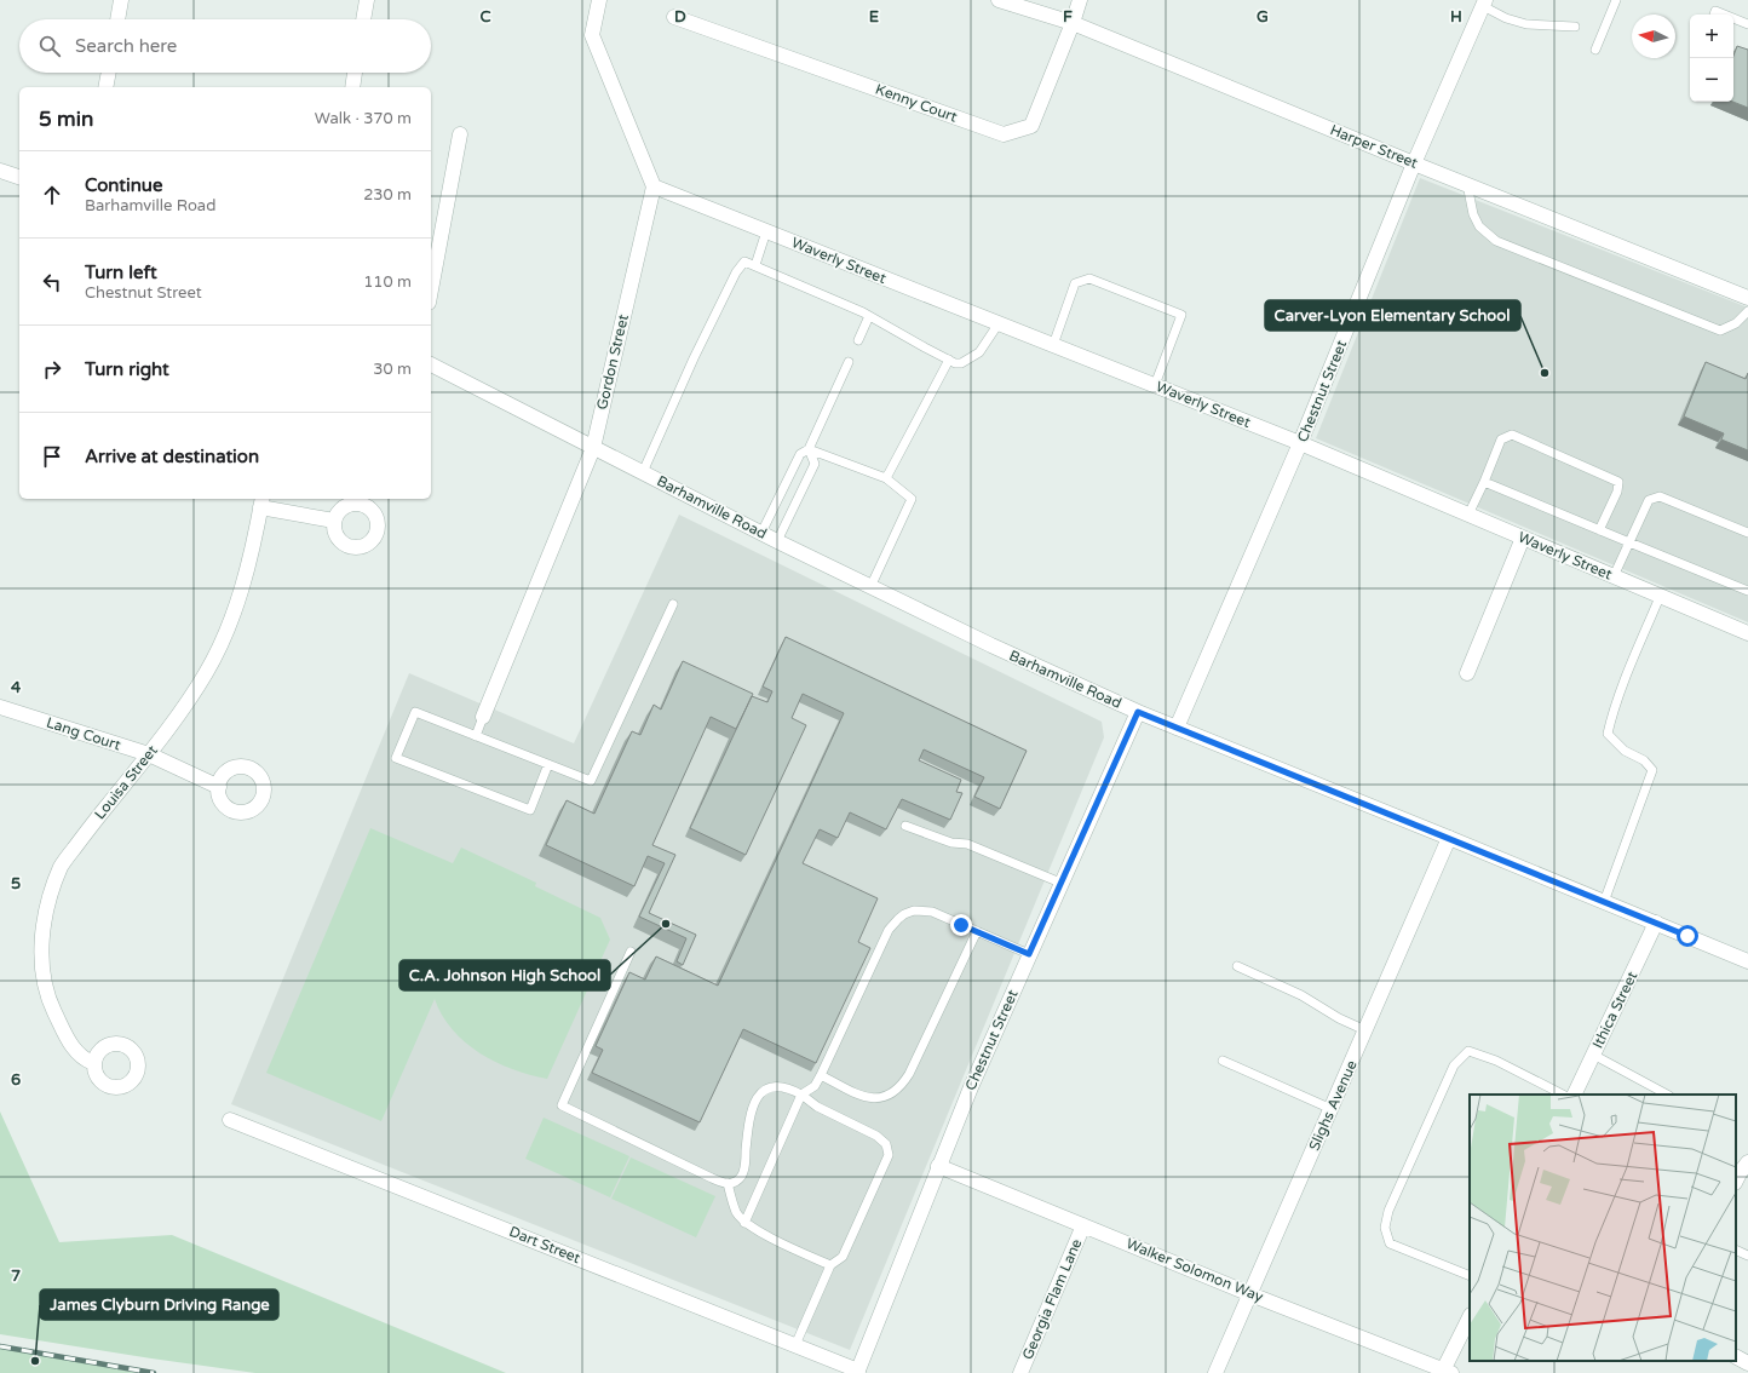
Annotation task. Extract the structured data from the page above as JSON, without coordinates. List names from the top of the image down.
{
  "streets": {
    "street": [
      "Kenny Court",
      "Harper Street",
      "Waverly Street",
      "Gordon Street",
      "Chestnut Street",
      "Barhamville Road",
      "Lang Court",
      "Louisa Street",
      "Ithica Street",
      "Slighs Avenue",
      "Dart Street",
      "Walker Solomon Way",
      "Georgia Flam Lane"
    ]
  },
  "crossings": [
    ["Kenny Court", "Harper Street"],
    ["Harper Street", "Chestnut Street"],
    ["Waverly Street", "Gordon Street"],
    ["Waverly Street", "Chestnut Street"],
    ["Gordon Street", "Barhamville Road"],
    ["Chestnut Street", "Barhamville Road"],
    ["Chestnut Street", "Dart Street"],
    ["Chestnut Street", "Walker Solomon Way"],
    ["Barhamville Road", "Ithica Street"],
    ["Barhamville Road", "Slighs Avenue"],
    ["Lang Court", "Louisa Street"],
    ["Slighs Avenue", "Walker Solomon Way"],
    ["Walker Solomon Way", "Georgia Flam Lane"]
  ],
  "places": ["Carver-Lyon Elementary School", "C.A. Johnson High School", "James Clyburn Driving Range"],
  "north": "left",
  "page": {
    "map_buttons": ["+", "−"],
    "search": "Search here",
    "heading": ["5 min", "Walk · 370 m"],
    "list": [
      ["Continue", "Barhamville Road", "230 m"],
      ["Turn left", "Chestnut Street", "110 m"],
      ["Turn right", "30 m"],
      "Arrive at destination"
    ]
  },
  "grid": {
    "columns": [
      "C",
      "D",
      "E",
      "F",
      "G",
      "H"
    ],
    "rows": [
      "4",
      "5",
      "6",
      "7"
    ]
  }
}
